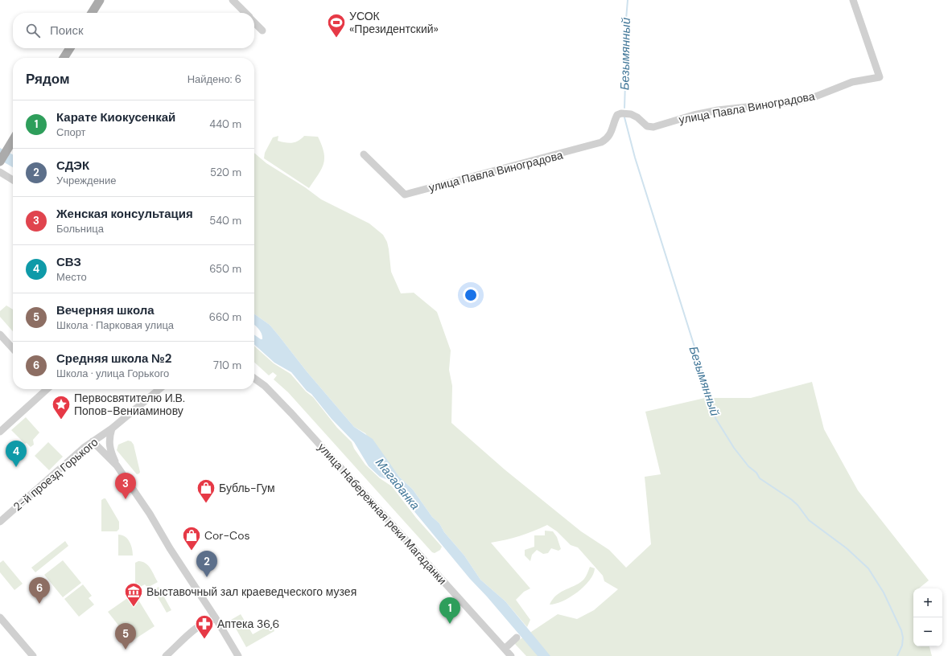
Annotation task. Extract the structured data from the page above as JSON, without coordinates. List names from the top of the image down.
{
  "streets": {
    "street": ["улица Павла Виноградова", "2-й проезд Горького", "улица Набережная реки Магаданки"]
  },
  "water": ["Безымянный", "Магаданка"],
  "places": {
    "sports": ["УСОК «Президентский»"],
    "place": ["Первосвятителю И.В. Попов-Вениаминову"],
    "shop": ["Бубль-Гум", "Cor-Cos"],
    "museum": ["Выставочный зал краеведческого музея"],
    "pharmacy": ["Аптека 36,6"]
  },
  "page": {
    "search": "Поиск",
    "heading": ["Рядом", "Найдено: 6"],
    "list": [
      {
        "mark": "1",
        "name": "Карате Киокусенкай",
        "note": "Спорт",
        "value": "440 m"
      },
      {
        "mark": "2",
        "name": "СДЭК",
        "note": "Учреждение",
        "value": "520 m"
      },
      {
        "mark": "3",
        "name": "Женская консультация",
        "note": "Больница",
        "value": "540 m"
      },
      {
        "mark": "4",
        "name": "СВЗ",
        "note": "Место",
        "value": "650 m"
      },
      {
        "mark": "5",
        "name": "Вечерняя школа",
        "note": "Школа · Парковая улица",
        "value": "660 m"
      },
      {
        "mark": "6",
        "name": "Средняя школа №2",
        "note": "Школа · улица Горького",
        "value": "710 m"
      }
    ],
    "pins": [
      "4",
      "3",
      "2",
      "6",
      "1",
      "5"
    ],
    "map_buttons": ["+", "−"]
  }
}
